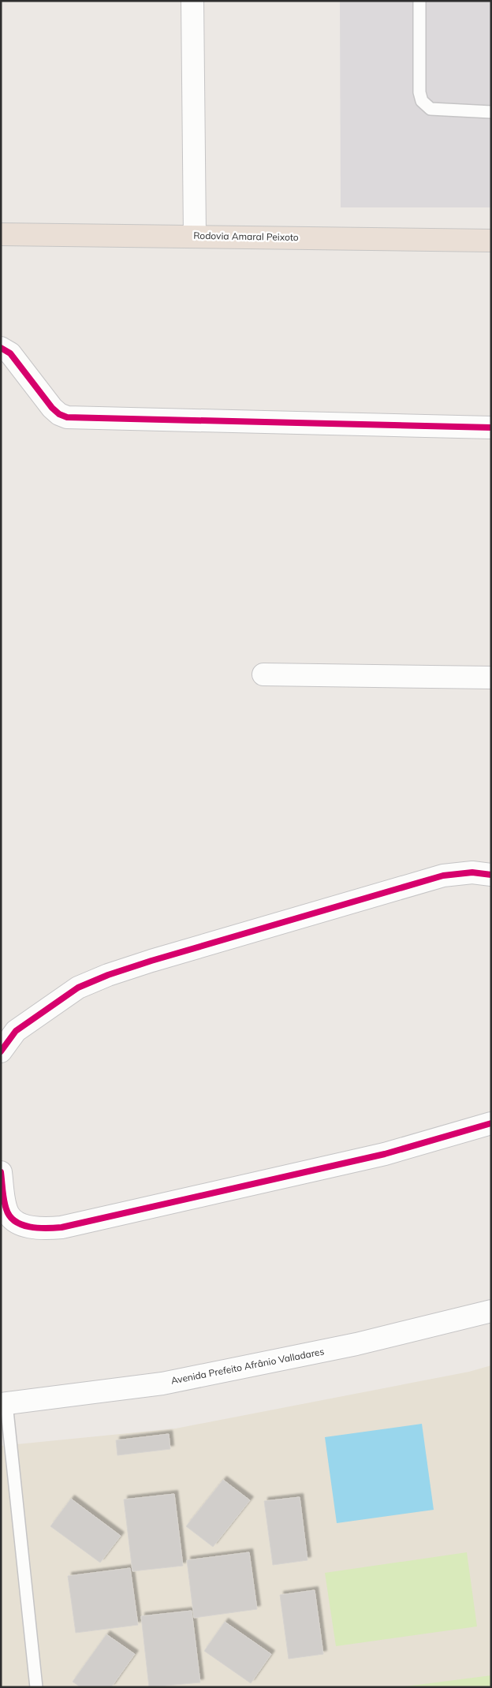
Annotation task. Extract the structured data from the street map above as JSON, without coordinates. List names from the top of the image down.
{
  "streets": {
    "highway": ["Rodovia Amaral Peixoto"],
    "street": ["Avenida Prefeito Afrânio Valladares"]
  }
}
